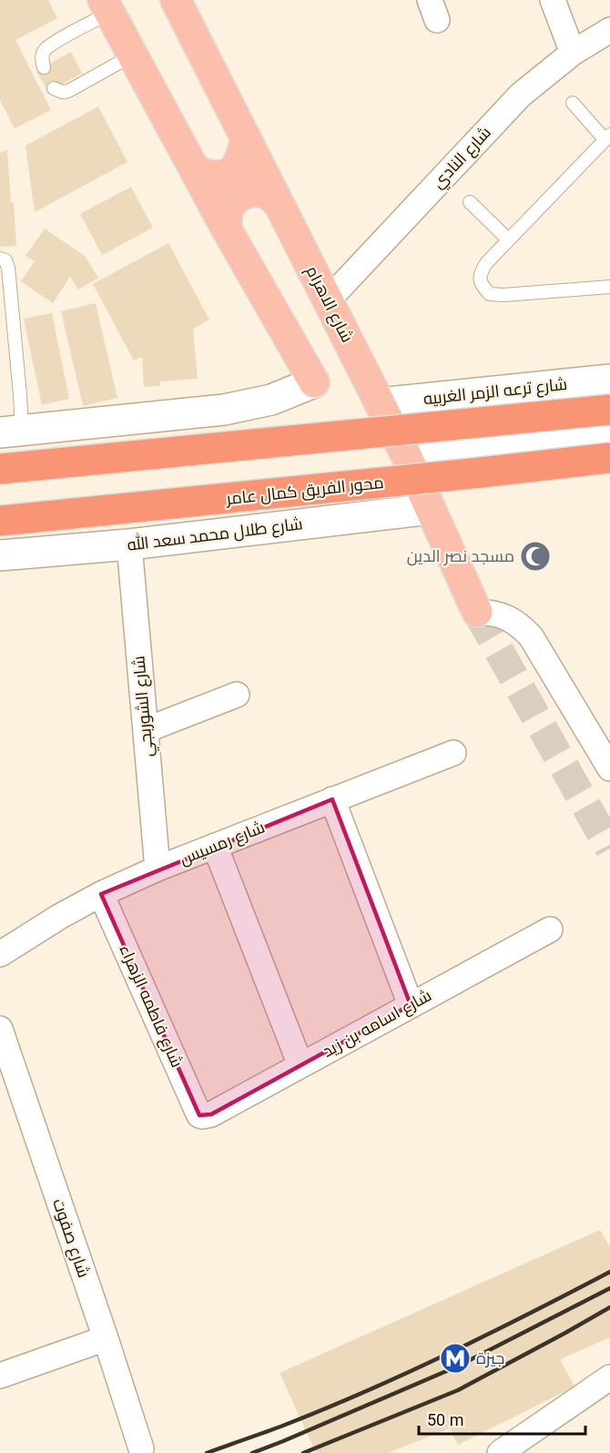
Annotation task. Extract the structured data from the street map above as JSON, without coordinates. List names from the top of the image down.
{
  "streets": {
    "highway": ["محور الفريق كمال عامر"],
    "main road": ["شارع الاهرام", "شارع ترعه الزمر الغربيه", "شارع طلال محمد سعد الله"],
    "street": [
      "شارع النادي",
      "شارع الشوربجي",
      "شارع رمسيس",
      "شارع فاطمه الزهراء",
      "شارع اسامه بن زيد",
      "شارع صفوت"
    ]
  },
  "crossings": [
    ["شارع النادي", "شارع الاهرام"],
    ["شارع الاهرام", "شارع ترعه الزمر الغربيه"],
    ["شارع الاهرام", "شارع طلال محمد سعد الله"],
    ["شارع طلال محمد سعد الله", "شارع الشوربجي"],
    ["شارع الشوربجي", "شارع رمسيس"],
    ["شارع رمسيس", "شارع فاطمه الزهراء"],
    ["شارع فاطمه الزهراء", "شارع اسامه بن زيد"]
  ],
  "places": {
    "mosque": ["مسجد نصر الدين"],
    "metro station": ["جيزة"]
  },
  "scale_bar": "50 m"
}
